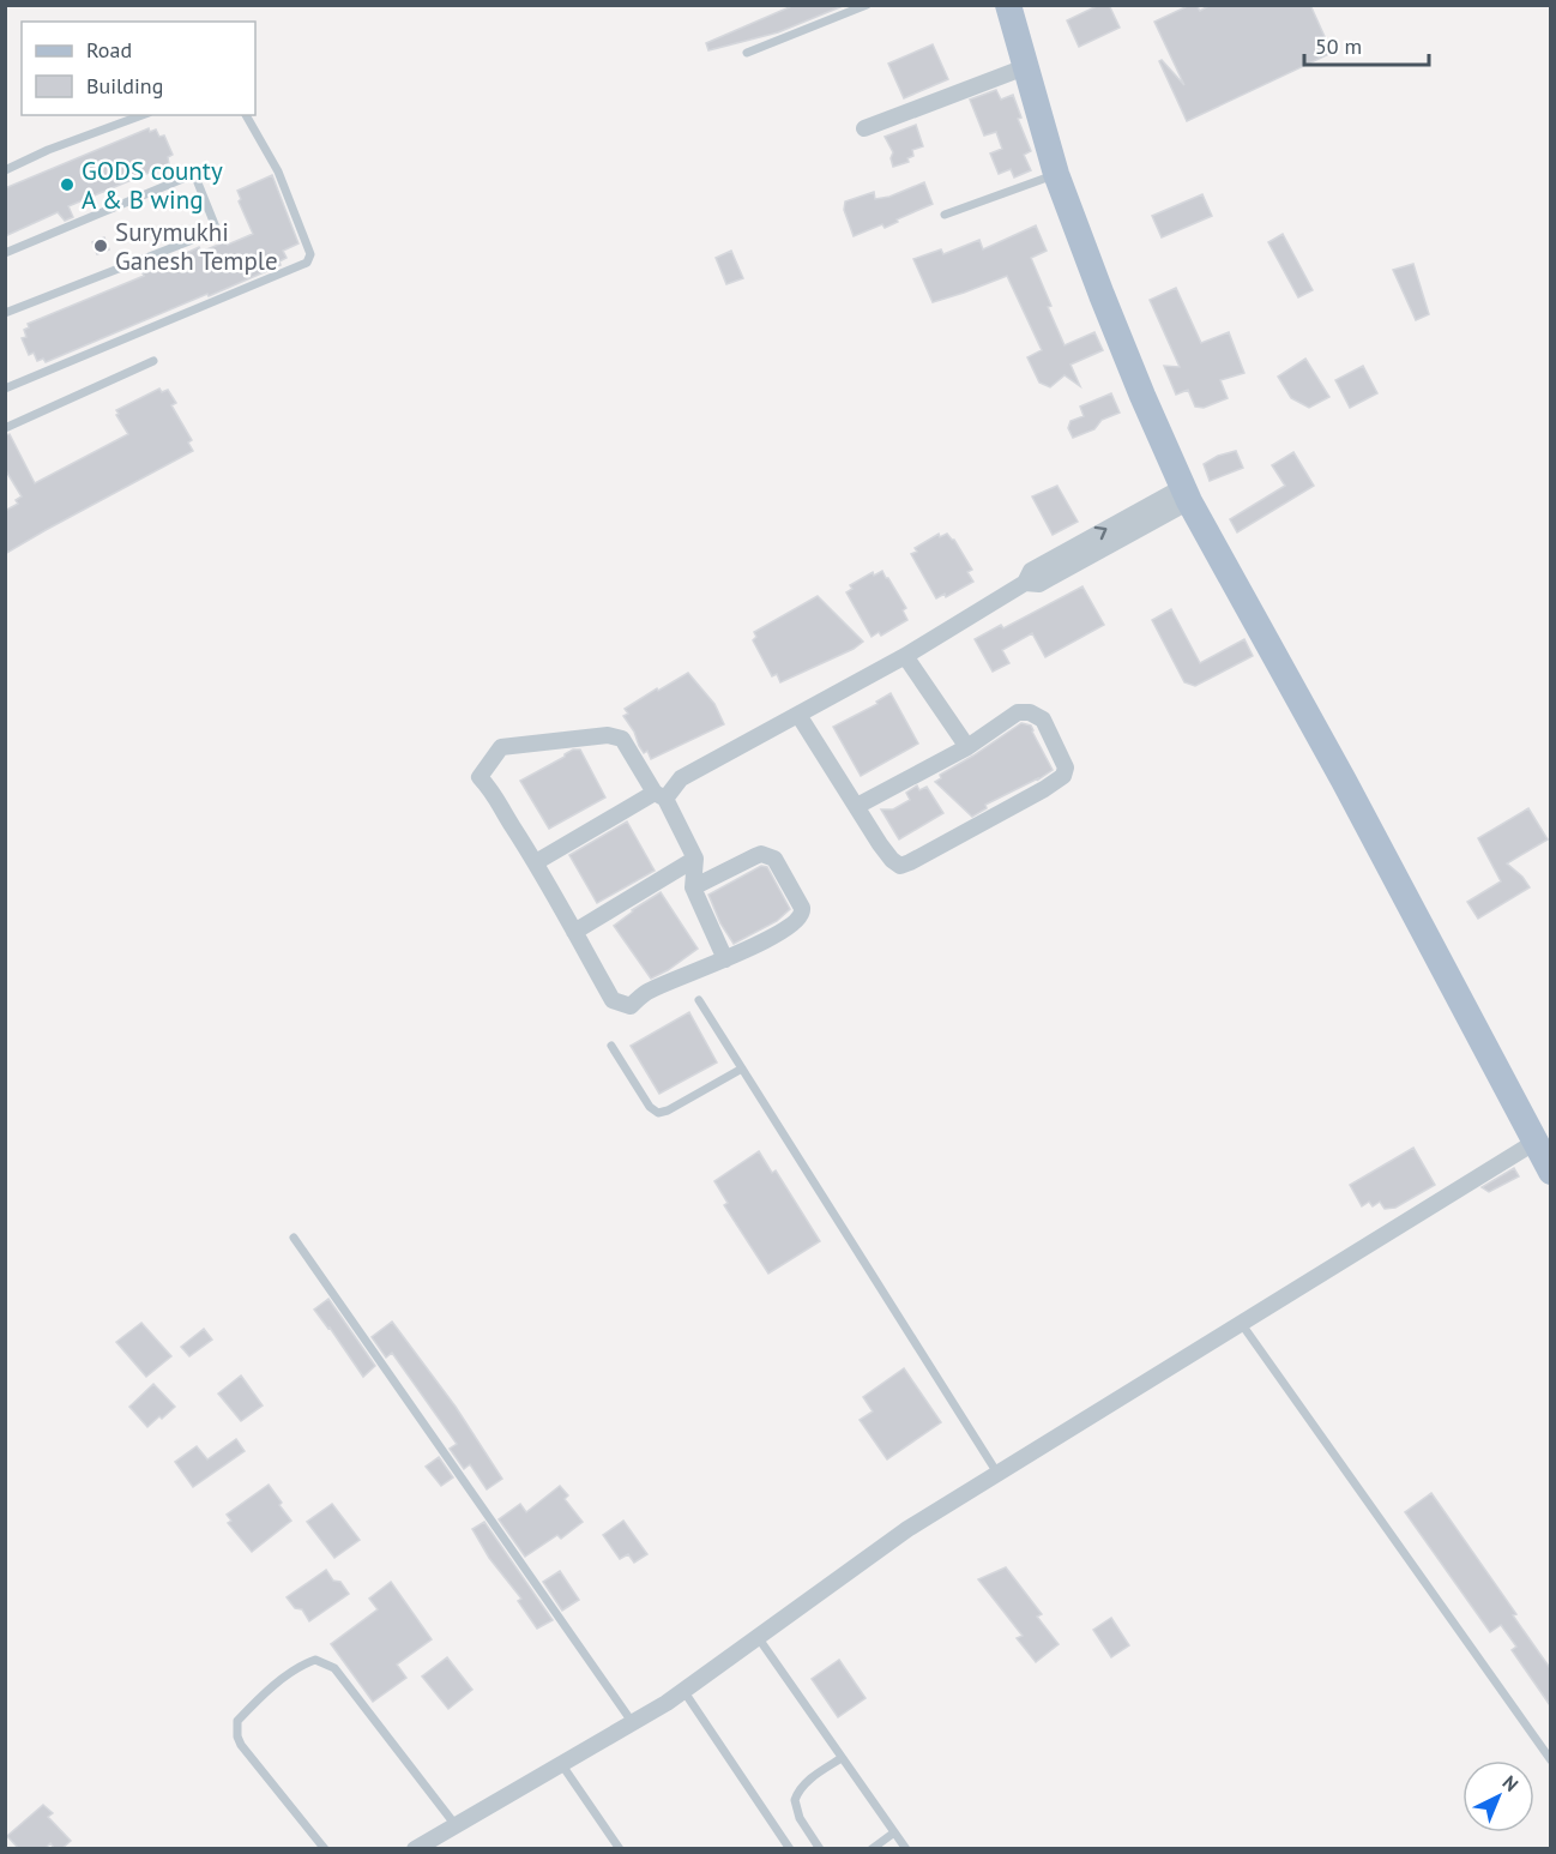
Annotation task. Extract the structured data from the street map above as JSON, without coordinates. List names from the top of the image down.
{
  "places": ["GODS county A & B wing", "Surymukhi Ganesh Temple"],
  "legend": ["Road", "Building"],
  "scale_bar": "50 m",
  "north": "top right"
}
